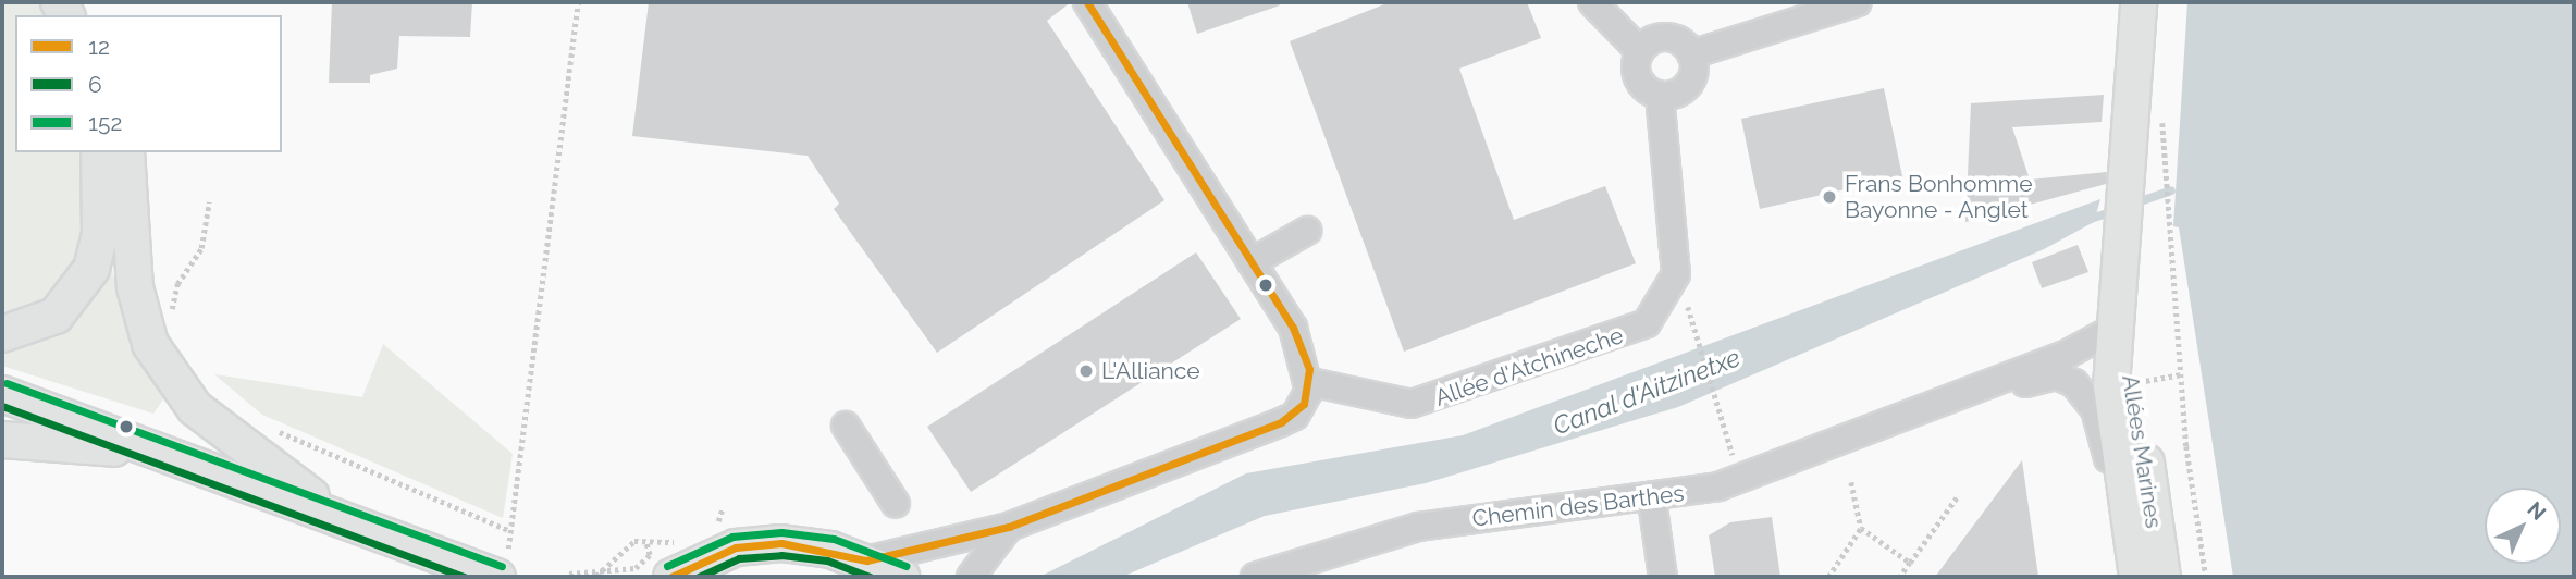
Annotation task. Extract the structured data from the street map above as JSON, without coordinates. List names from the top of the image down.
{
  "streets": {
    "main road": ["Allées Marines"],
    "street": ["Allée d'Atchineche", "Chemin des Barthes"]
  },
  "crossings": [
    ["Allées Marines", "Chemin des Barthes"]
  ],
  "water": ["Canal d'Aitzinetxe"],
  "places": ["Frans Bonhomme Bayonne - Anglet", "L'Alliance"],
  "lines": ["transit line 12", "transit line 152", "transit line 6"],
  "legend": ["12", "6", "152"],
  "north": "top right"
}
